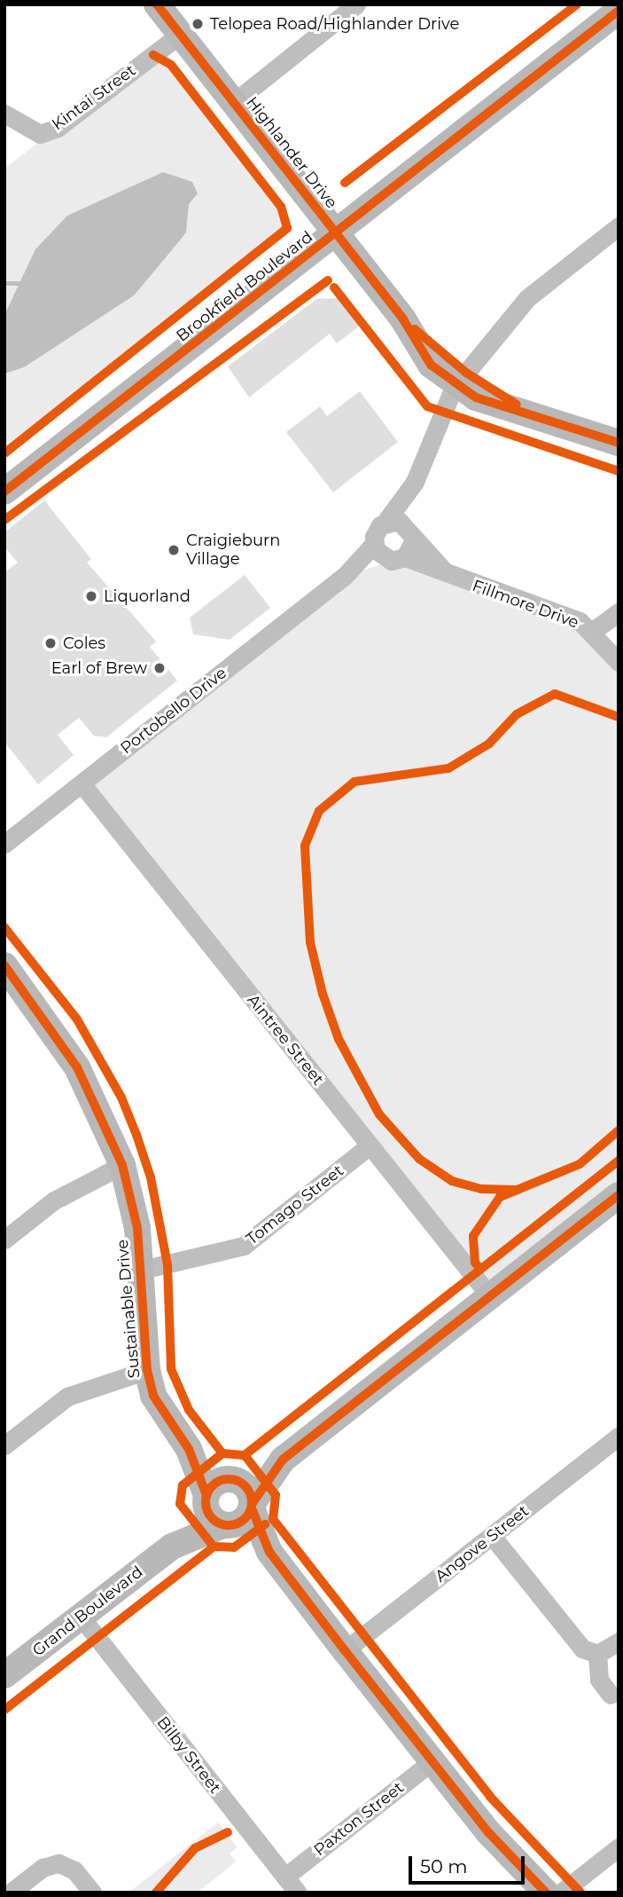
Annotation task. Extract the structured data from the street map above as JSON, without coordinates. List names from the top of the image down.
{
  "streets": {
    "street": [
      "Kintai Street",
      "Highlander Drive",
      "Brookfield Boulevard",
      "Fillmore Drive",
      "Portobello Drive",
      "Aintree Street",
      "Tomago Street",
      "Sustainable Drive",
      "Angove Street",
      "Grand Boulevard",
      "Bilby Street",
      "Paxton Street"
    ]
  },
  "crossings": [
    ["Kintai Street", "Highlander Drive"],
    ["Highlander Drive", "Brookfield Boulevard"],
    ["Fillmore Drive", "Portobello Drive"],
    ["Portobello Drive", "Aintree Street"],
    ["Aintree Street", "Tomago Street"],
    ["Tomago Street", "Sustainable Drive"],
    ["Sustainable Drive", "Grand Boulevard"],
    ["Grand Boulevard", "Bilby Street"],
    ["Bilby Street", "Paxton Street"]
  ],
  "places": [
    "Telopea Road/Highlander Drive",
    "Craigieburn Village",
    "Liquorland",
    "Coles",
    "Earl of Brew"
  ],
  "scale_bar": "50 m"
}
